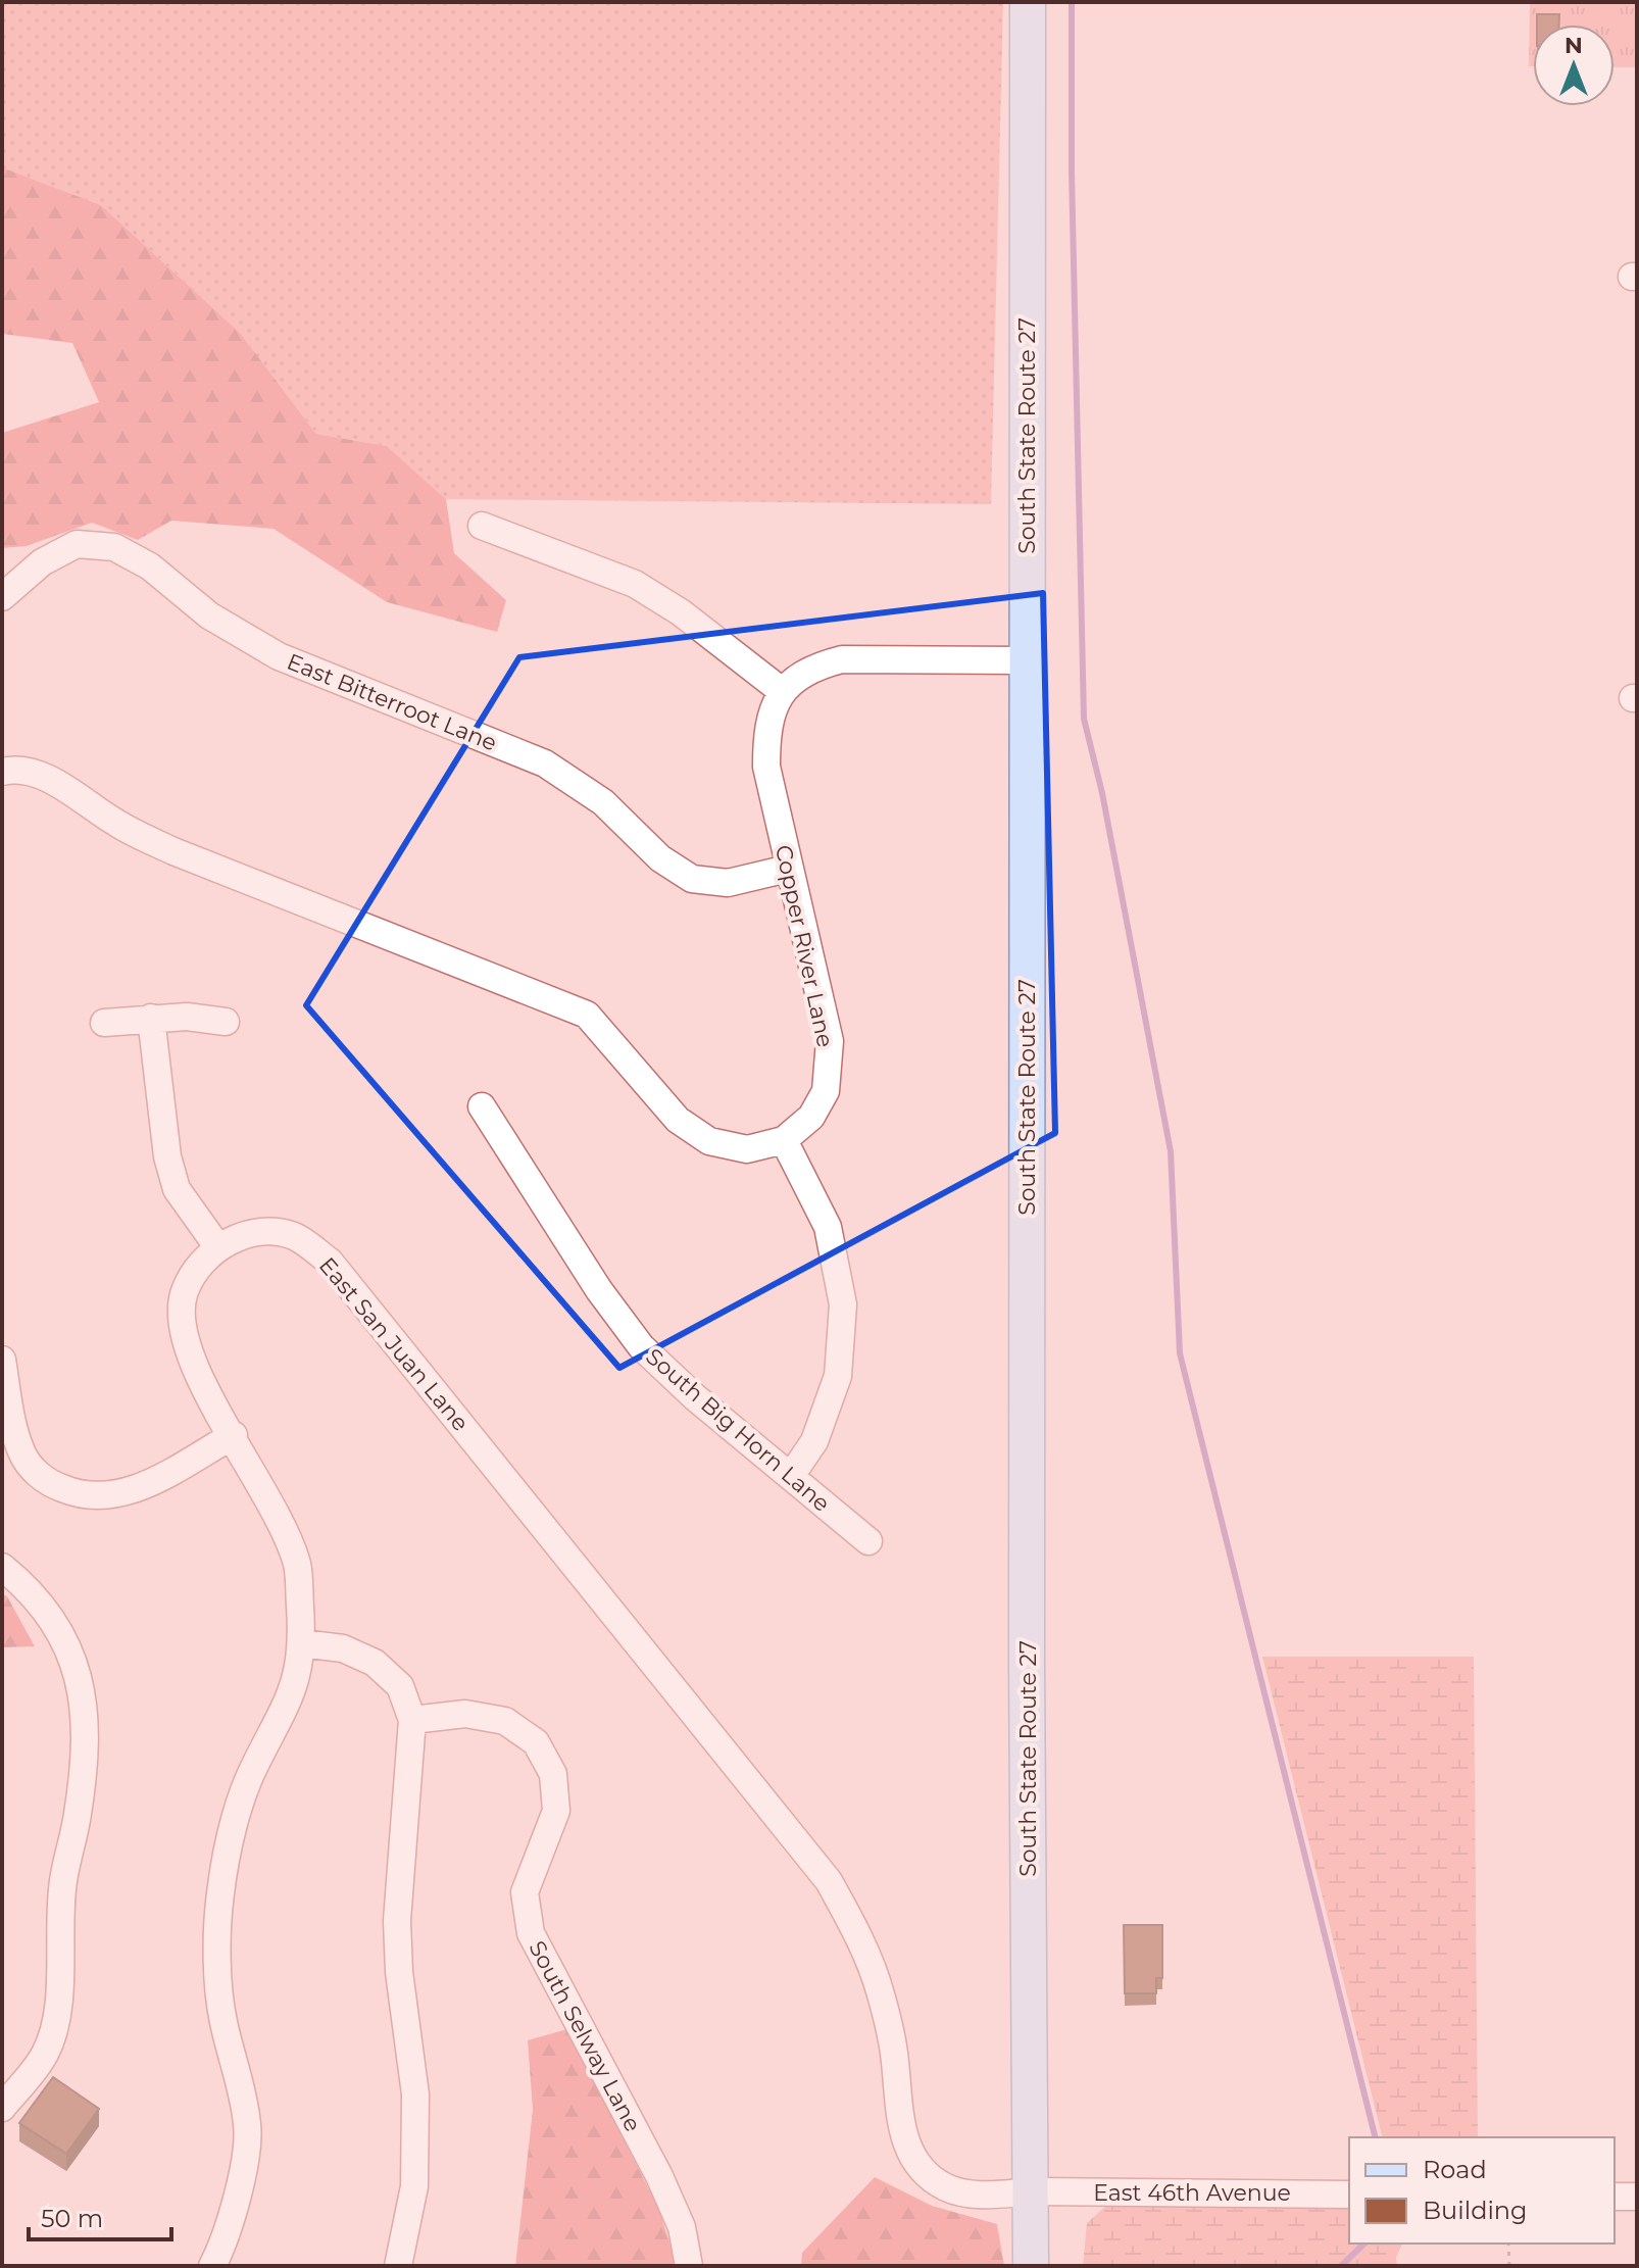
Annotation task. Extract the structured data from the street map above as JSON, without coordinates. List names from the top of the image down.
{
  "streets": {
    "main road": ["South State Route 27"],
    "street": [
      "East Bitterroot Lane",
      "Copper River Lane",
      "East San Juan Lane",
      "South Big Horn Lane",
      "South Selway Lane",
      "East 46th Avenue"
    ]
  },
  "crossings": [
    ["South State Route 27", "East San Juan Lane"],
    ["South State Route 27", "East 46th Avenue"],
    ["East Bitterroot Lane", "Copper River Lane"],
    ["East San Juan Lane", "East 46th Avenue"]
  ],
  "legend": ["Road", "Building"],
  "scale_bar": "50 m",
  "north": "top"
}
